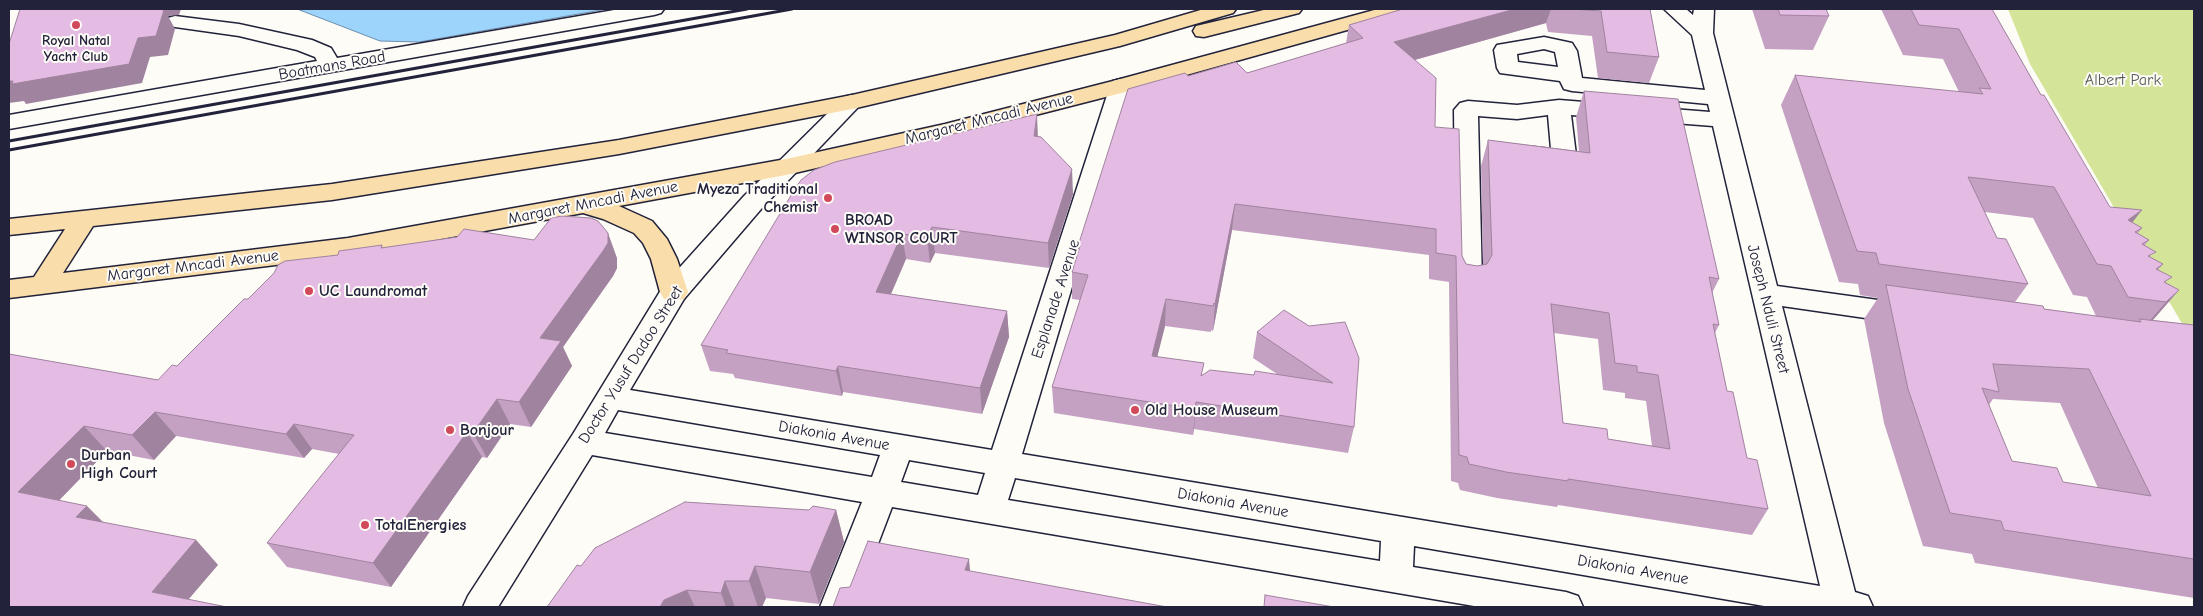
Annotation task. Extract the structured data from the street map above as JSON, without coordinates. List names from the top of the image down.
{
  "streets": {
    "main road": ["Margaret Mncadi Avenue"],
    "street": [
      "Boatmans Road",
      "Esplanade Avenue",
      "Joseph Nduli Street",
      "Doctor Yusuf Dadoo Street",
      "Diakonia Avenue"
    ]
  },
  "crossings": [
    ["Margaret Mncadi Avenue", "Esplanade Avenue"],
    ["Margaret Mncadi Avenue", "Doctor Yusuf Dadoo Street"],
    ["Esplanade Avenue", "Diakonia Avenue"],
    ["Joseph Nduli Street", "Diakonia Avenue"],
    ["Doctor Yusuf Dadoo Street", "Diakonia Avenue"]
  ],
  "parks": ["Albert Park"],
  "places": [
    "Royal Natal Yacht Club",
    "Myeza Traditional Chemist",
    "BROAD WINSOR COURT",
    "UC Laundromat",
    "Old House Museum",
    "Bonjour",
    "Durban High Court",
    "TotalEnergies"
  ]
}
